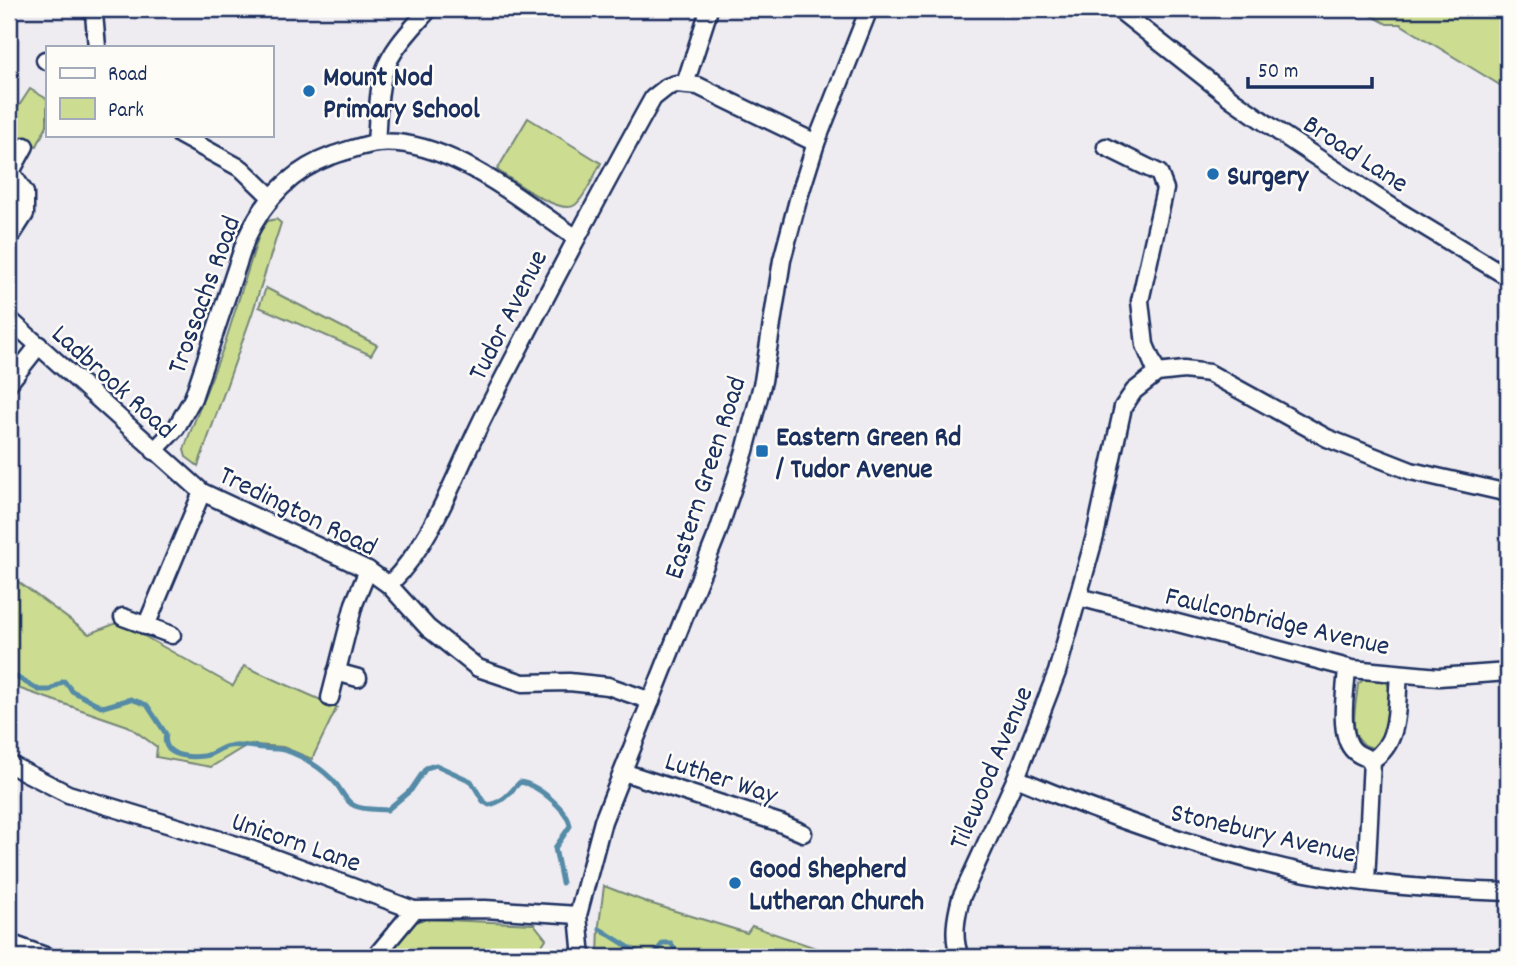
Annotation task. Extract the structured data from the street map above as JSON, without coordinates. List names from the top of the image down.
{
  "streets": {
    "street": [
      "Broad Lane",
      "Trossachs Road",
      "Tudor Avenue",
      "Ladbrook Road",
      "Eastern Green Road",
      "Tredington Road",
      "Faulconbridge Avenue",
      "Tilewood Avenue",
      "Luther Way",
      "Stonebury Avenue",
      "Unicorn Lane"
    ]
  },
  "crossings": [
    ["Trossachs Road", "Tudor Avenue"],
    ["Trossachs Road", "Ladbrook Road"],
    ["Tudor Avenue", "Tredington Road"],
    ["Ladbrook Road", "Tredington Road"],
    ["Eastern Green Road", "Tredington Road"],
    ["Eastern Green Road", "Luther Way"],
    ["Eastern Green Road", "Unicorn Lane"],
    ["Faulconbridge Avenue", "Tilewood Avenue"],
    ["Tilewood Avenue", "Stonebury Avenue"]
  ],
  "places": {
    "other": ["Mount Nod Primary School", "Surgery", "Good Shepherd Lutheran Church"],
    "transit": ["Eastern Green Rd / Tudor Avenue"]
  },
  "legend": ["Road", "Park"],
  "scale_bar": "50 m"
}
